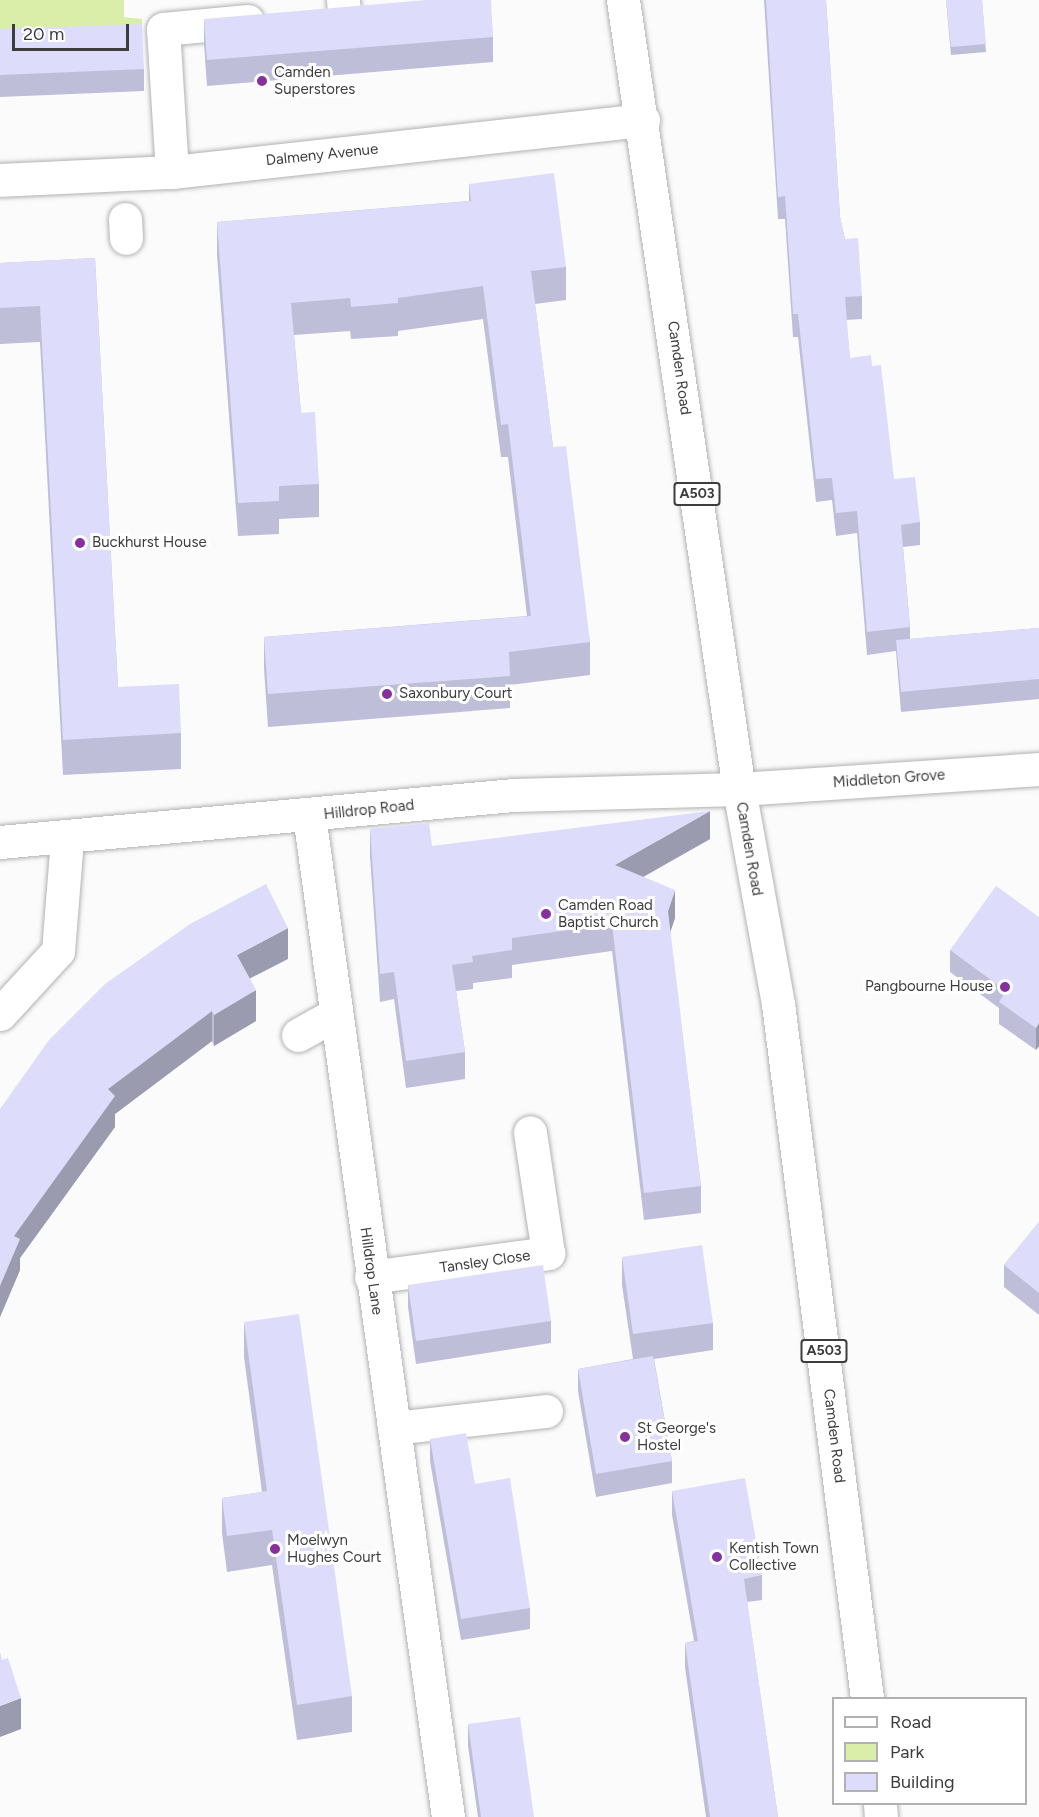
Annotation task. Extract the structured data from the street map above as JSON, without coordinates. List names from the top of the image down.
{
  "streets": {
    "main road": [
      "Dalmeny Avenue",
      "Camden Road",
      "A503",
      "Middleton Grove",
      "Hilldrop Road",
      "Tansley Close",
      "Hilldrop Lane"
    ]
  },
  "crossings": [
    ["Dalmeny Avenue", "Camden Road"],
    ["Camden Road", "Middleton Grove"],
    ["Camden Road", "Hilldrop Road"],
    ["Middleton Grove", "Hilldrop Road"],
    ["Hilldrop Road", "Hilldrop Lane"],
    ["Tansley Close", "Hilldrop Lane"]
  ],
  "places": [
    "Camden Superstores",
    "Buckhurst House",
    "Saxonbury Court",
    "Camden Road Baptist Church",
    "Pangbourne House",
    "St George's Hostel",
    "Moelwyn Hughes Court",
    "Kentish Town Collective"
  ],
  "legend": ["Road", "Park", "Building"],
  "scale_bar": "20 m"
}
